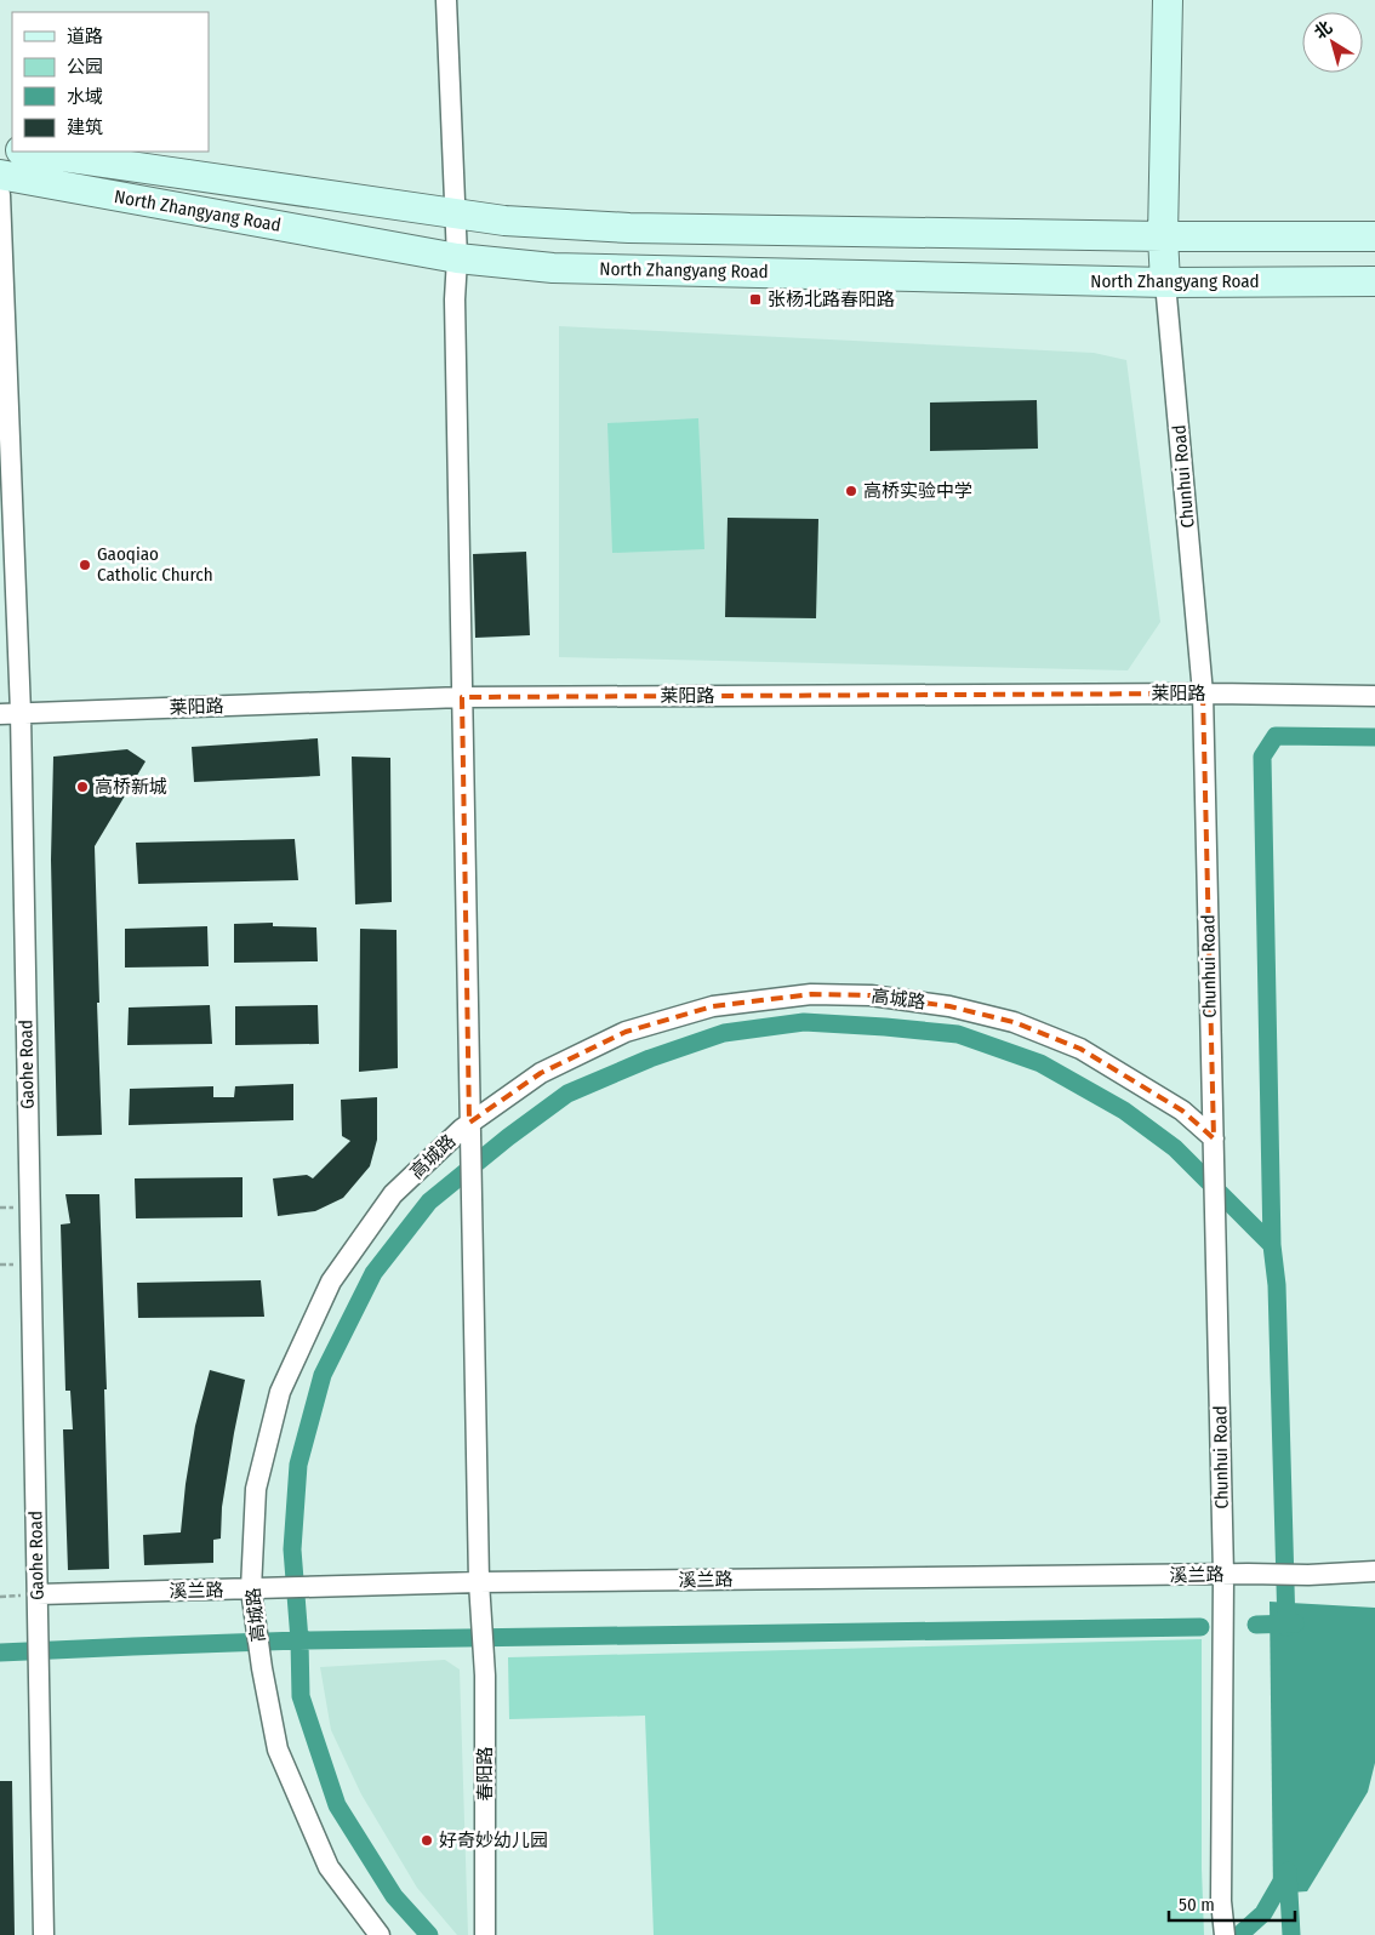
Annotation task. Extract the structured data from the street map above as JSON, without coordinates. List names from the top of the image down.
{
  "streets": {
    "main road": ["North Zhangyang Road", "Chunhui Road"],
    "street": [
      "莱阳路",
      "高城路",
      "Gaohe Road",
      "溪兰路",
      "春阳路"
    ]
  },
  "crossings": [
    ["North Zhangyang Road", "Chunhui Road"],
    ["North Zhangyang Road", "春阳路"],
    ["Chunhui Road", "莱阳路"],
    ["Chunhui Road", "高城路"],
    ["Chunhui Road", "溪兰路"],
    ["莱阳路", "Gaohe Road"],
    ["莱阳路", "春阳路"],
    ["高城路", "溪兰路"],
    ["高城路", "春阳路"],
    ["Gaohe Road", "溪兰路"],
    ["溪兰路", "春阳路"]
  ],
  "places": {
    "transit": ["张杨北路春阳路"],
    "other": [
      "高桥实验中学",
      "Gaoqiao Catholic Church",
      "高桥新城",
      "好奇妙幼儿园"
    ]
  },
  "legend": [
    "道路",
    "公园",
    "水域",
    "建筑"
  ],
  "scale_bar": "50 m",
  "north": "top left"
}
